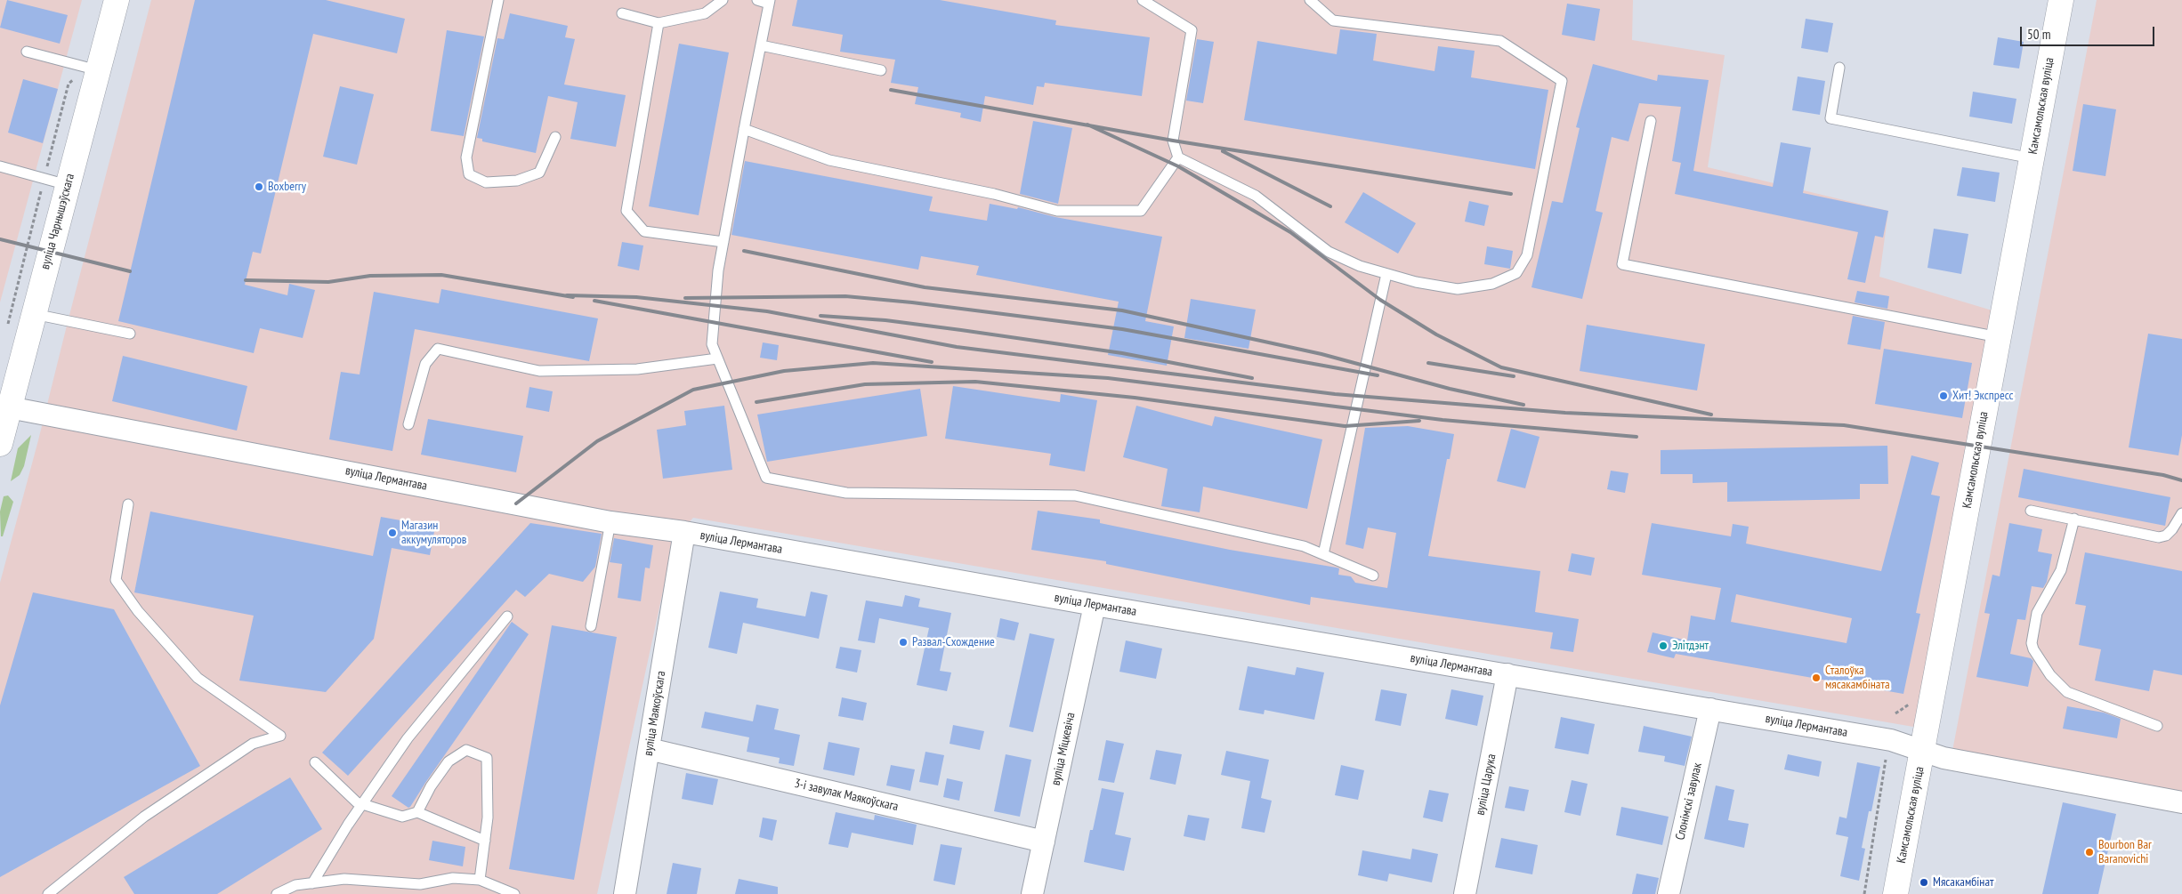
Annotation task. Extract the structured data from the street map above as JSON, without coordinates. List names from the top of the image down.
{
  "streets": {
    "main road": ["Камсамольская вуліца", "вуліца Чарнышэўскага"],
    "street": [
      "вуліца Лермантава",
      "вуліца Маякоўскага",
      "вуліца Міцкевіча",
      "вуліца Царука",
      "3-і завулак Маякоўскага",
      "Слонімскі завулак"
    ]
  },
  "crossings": [
    ["Камсамольская вуліца", "вуліца Лермантава"],
    ["вуліца Чарнышэўскага", "вуліца Лермантава"],
    ["вуліца Лермантава", "вуліца Маякоўскага"],
    ["вуліца Лермантава", "вуліца Міцкевіча"],
    ["вуліца Лермантава", "вуліца Царука"],
    ["вуліца Лермантава", "Слонімскі завулак"],
    ["вуліца Маякоўскага", "3-і завулак Маякоўскага"],
    ["вуліца Міцкевіча", "3-і завулак Маякоўскага"]
  ],
  "places": [
    "Boxberry",
    "Хит! Экспресс",
    "Магазин аккумуляторов",
    "Развал-Схождение",
    "Элітдэнт",
    "Сталоўка мясакамбіната",
    "Bourbon Bar Baranovichi",
    "Мясакамбінат"
  ],
  "scale_bar": "50 m"
}
